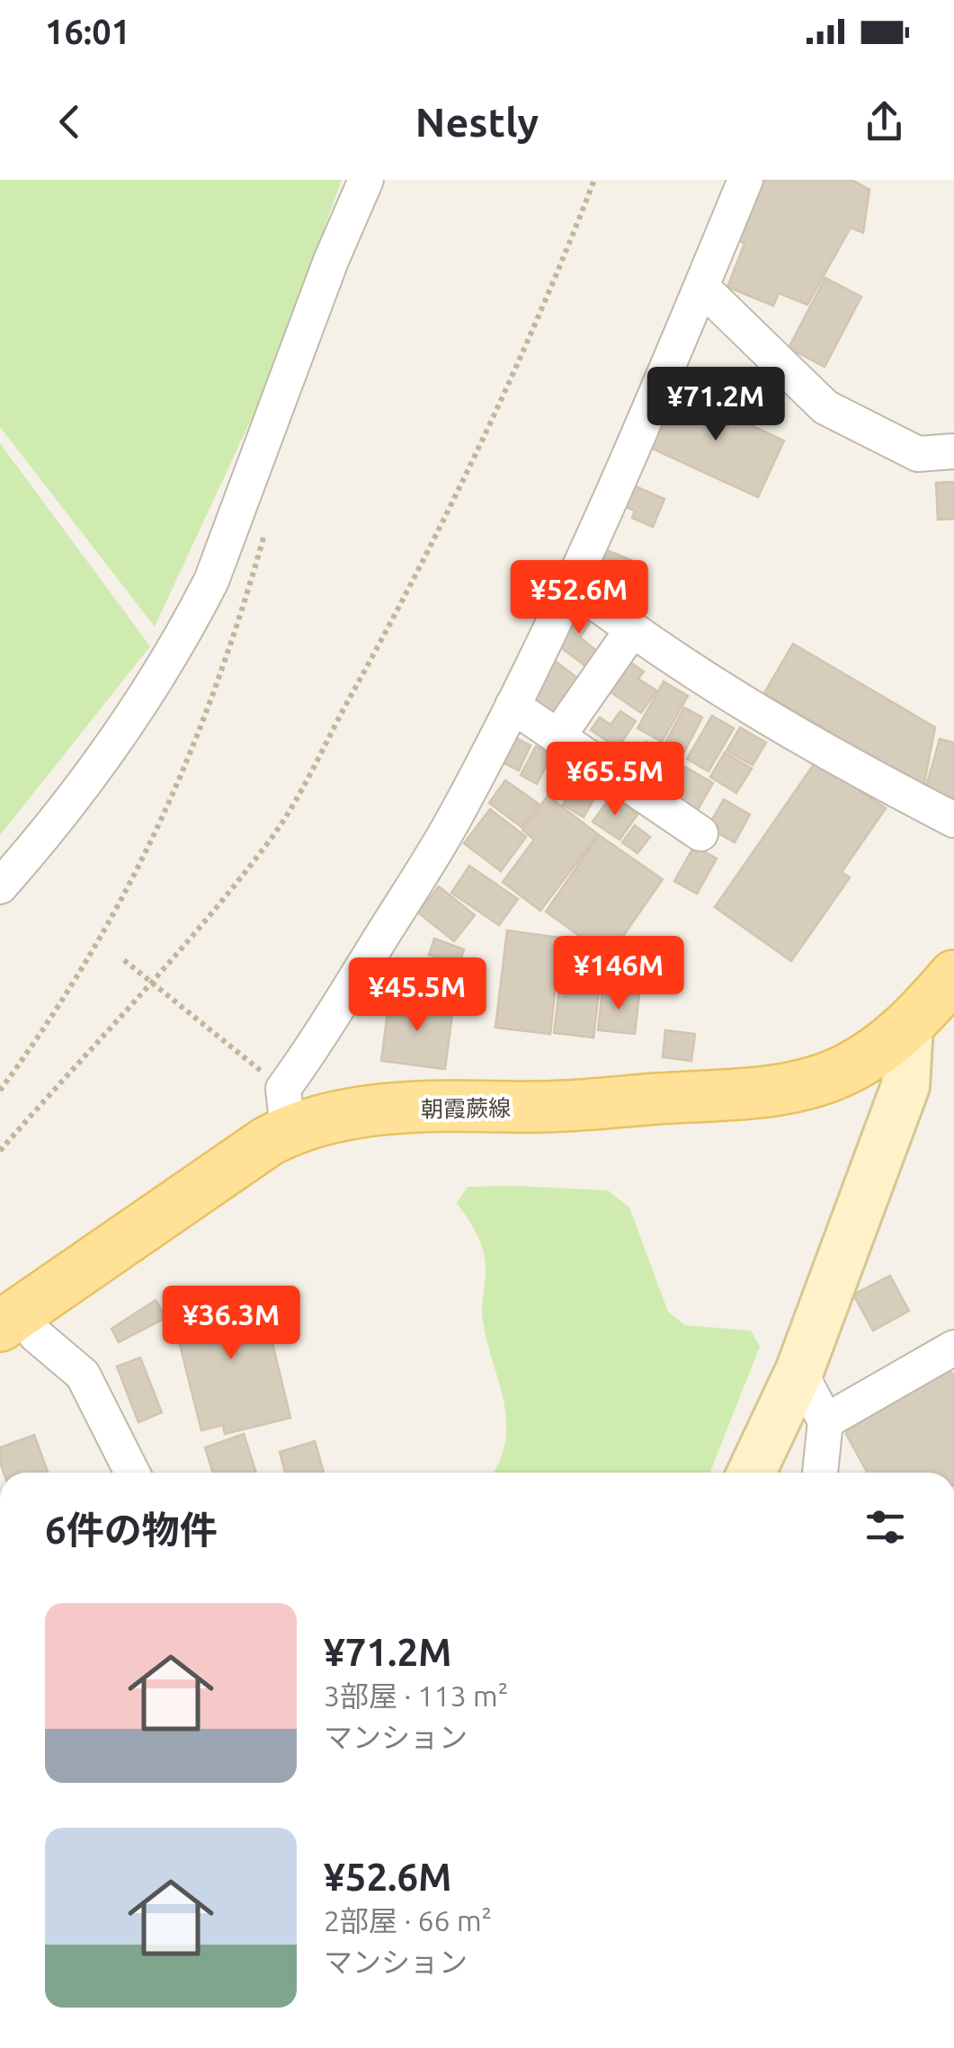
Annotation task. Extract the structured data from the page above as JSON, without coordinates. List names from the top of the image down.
{
  "streets": {
    "main road": ["朝霞蕨線"]
  },
  "page": {
    "status": "16:01",
    "header": "Nestly",
    "price": [
      "¥71.2M",
      "¥52.6M",
      "¥65.5M",
      "¥146M",
      "¥45.5M",
      "¥36.3M"
    ],
    "heading": "6件の物件",
    "list": [
      {
        "name": "¥71.2M",
        "note": "3部屋 · 113 m² · マンション"
      },
      {
        "name": "¥52.6M",
        "note": "2部屋 · 66 m² · マンション"
      }
    ]
  }
}
